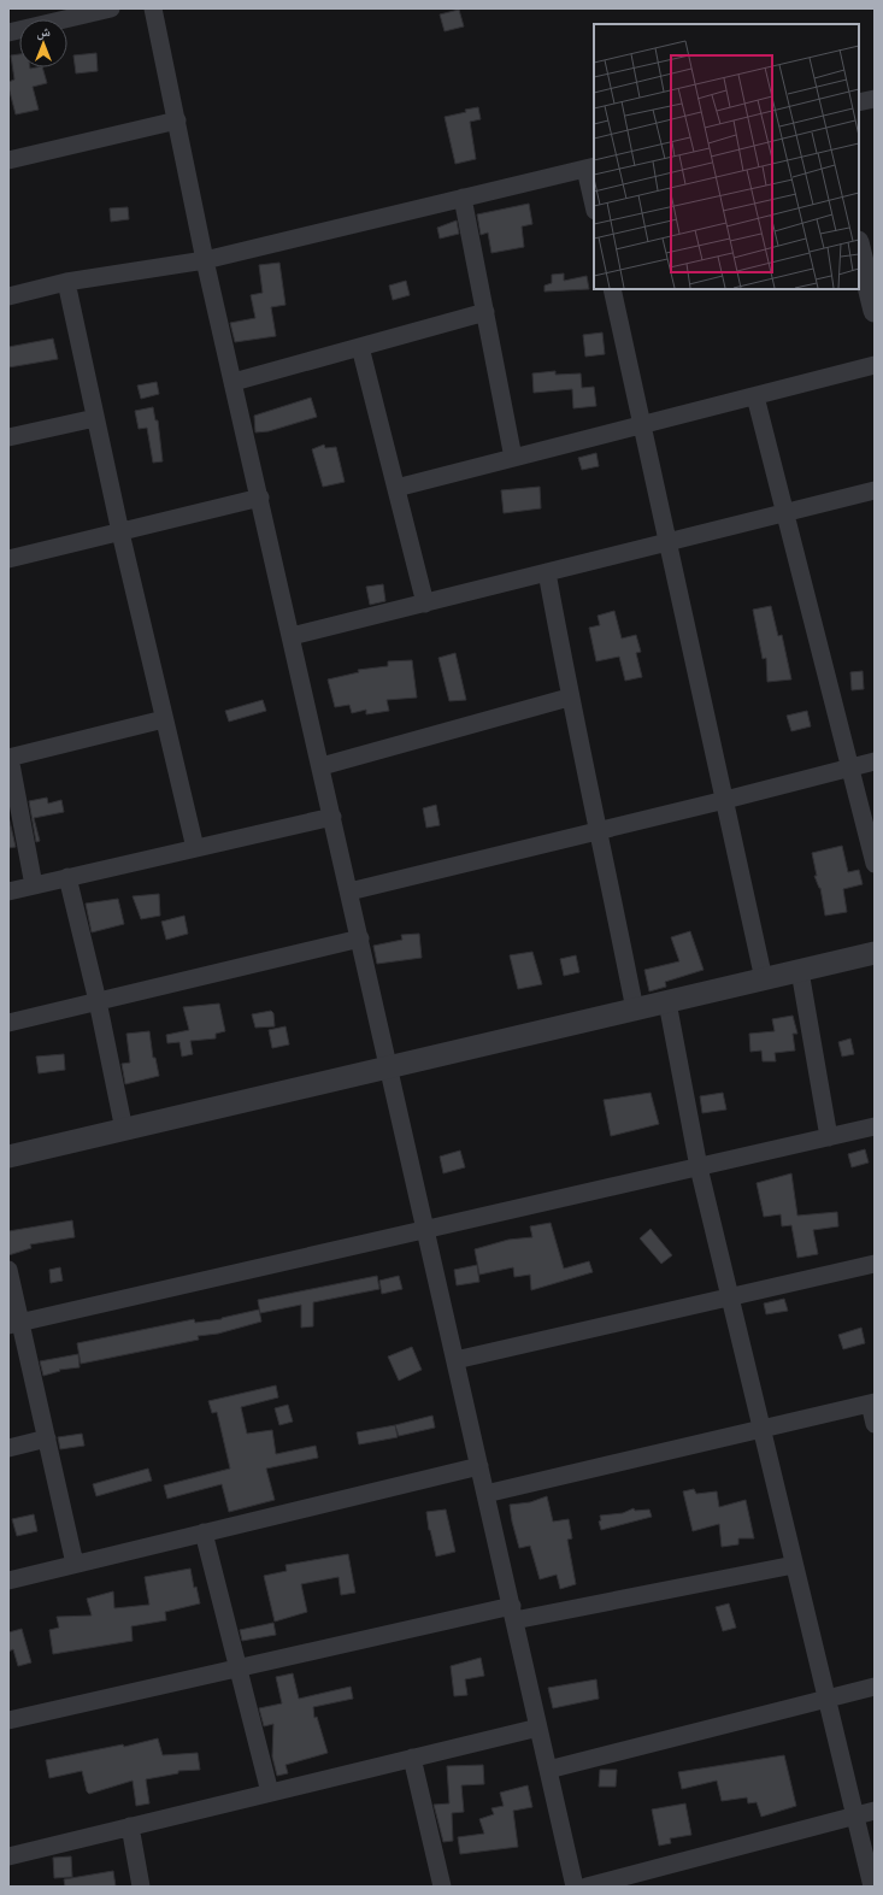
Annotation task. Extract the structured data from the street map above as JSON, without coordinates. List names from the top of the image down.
{
  "north": "top"
}
